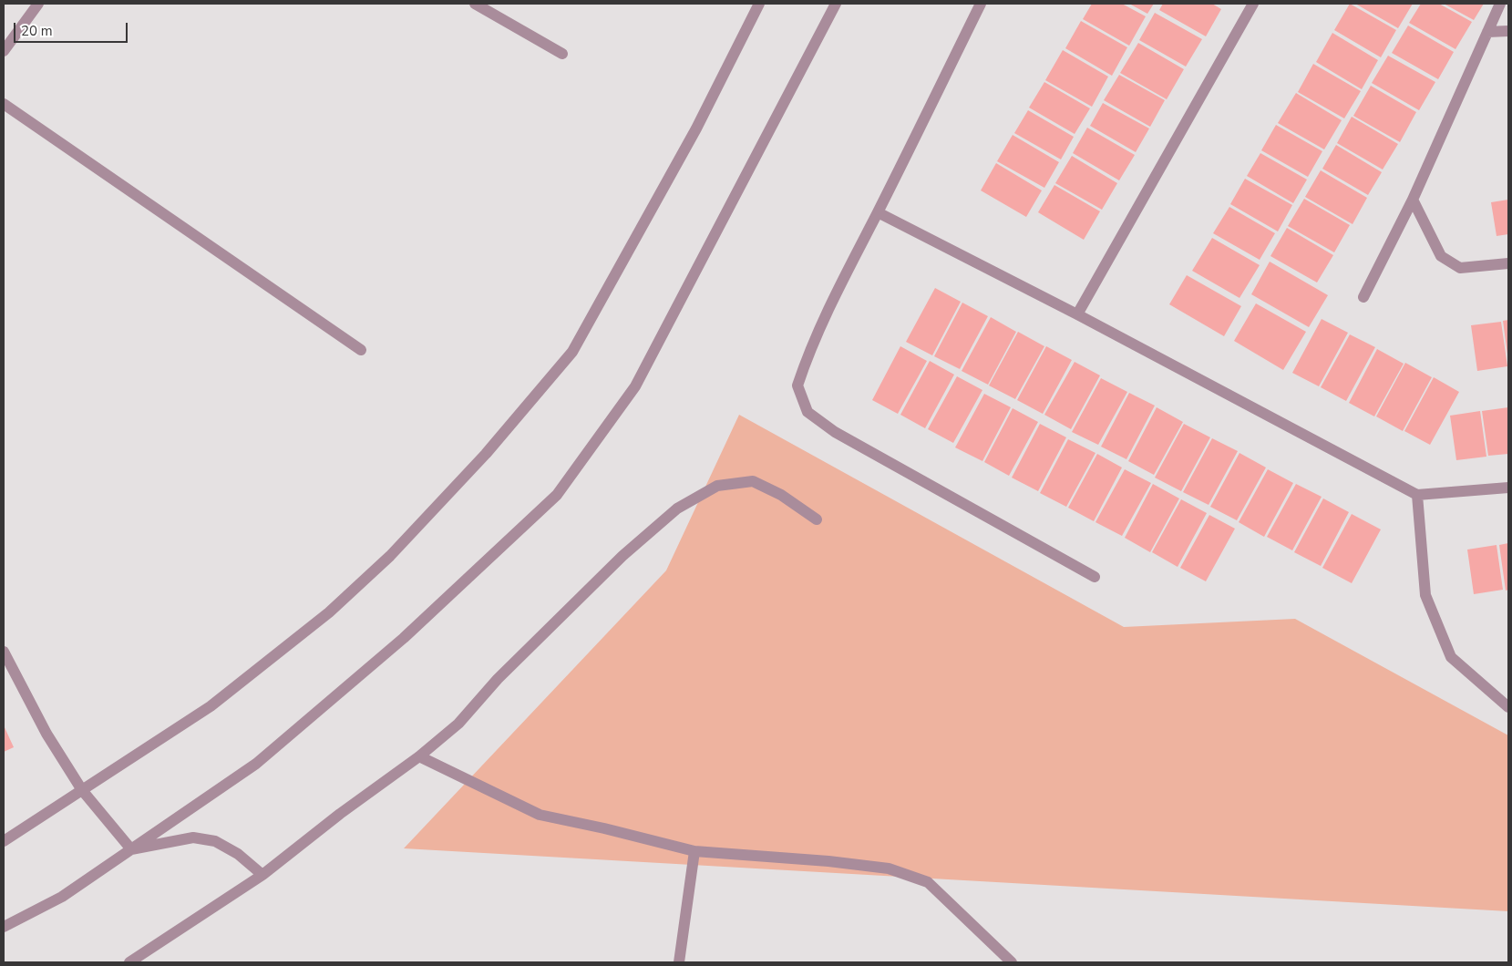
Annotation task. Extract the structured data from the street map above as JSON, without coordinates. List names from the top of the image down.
{
  "scale_bar": "20 m"
}
